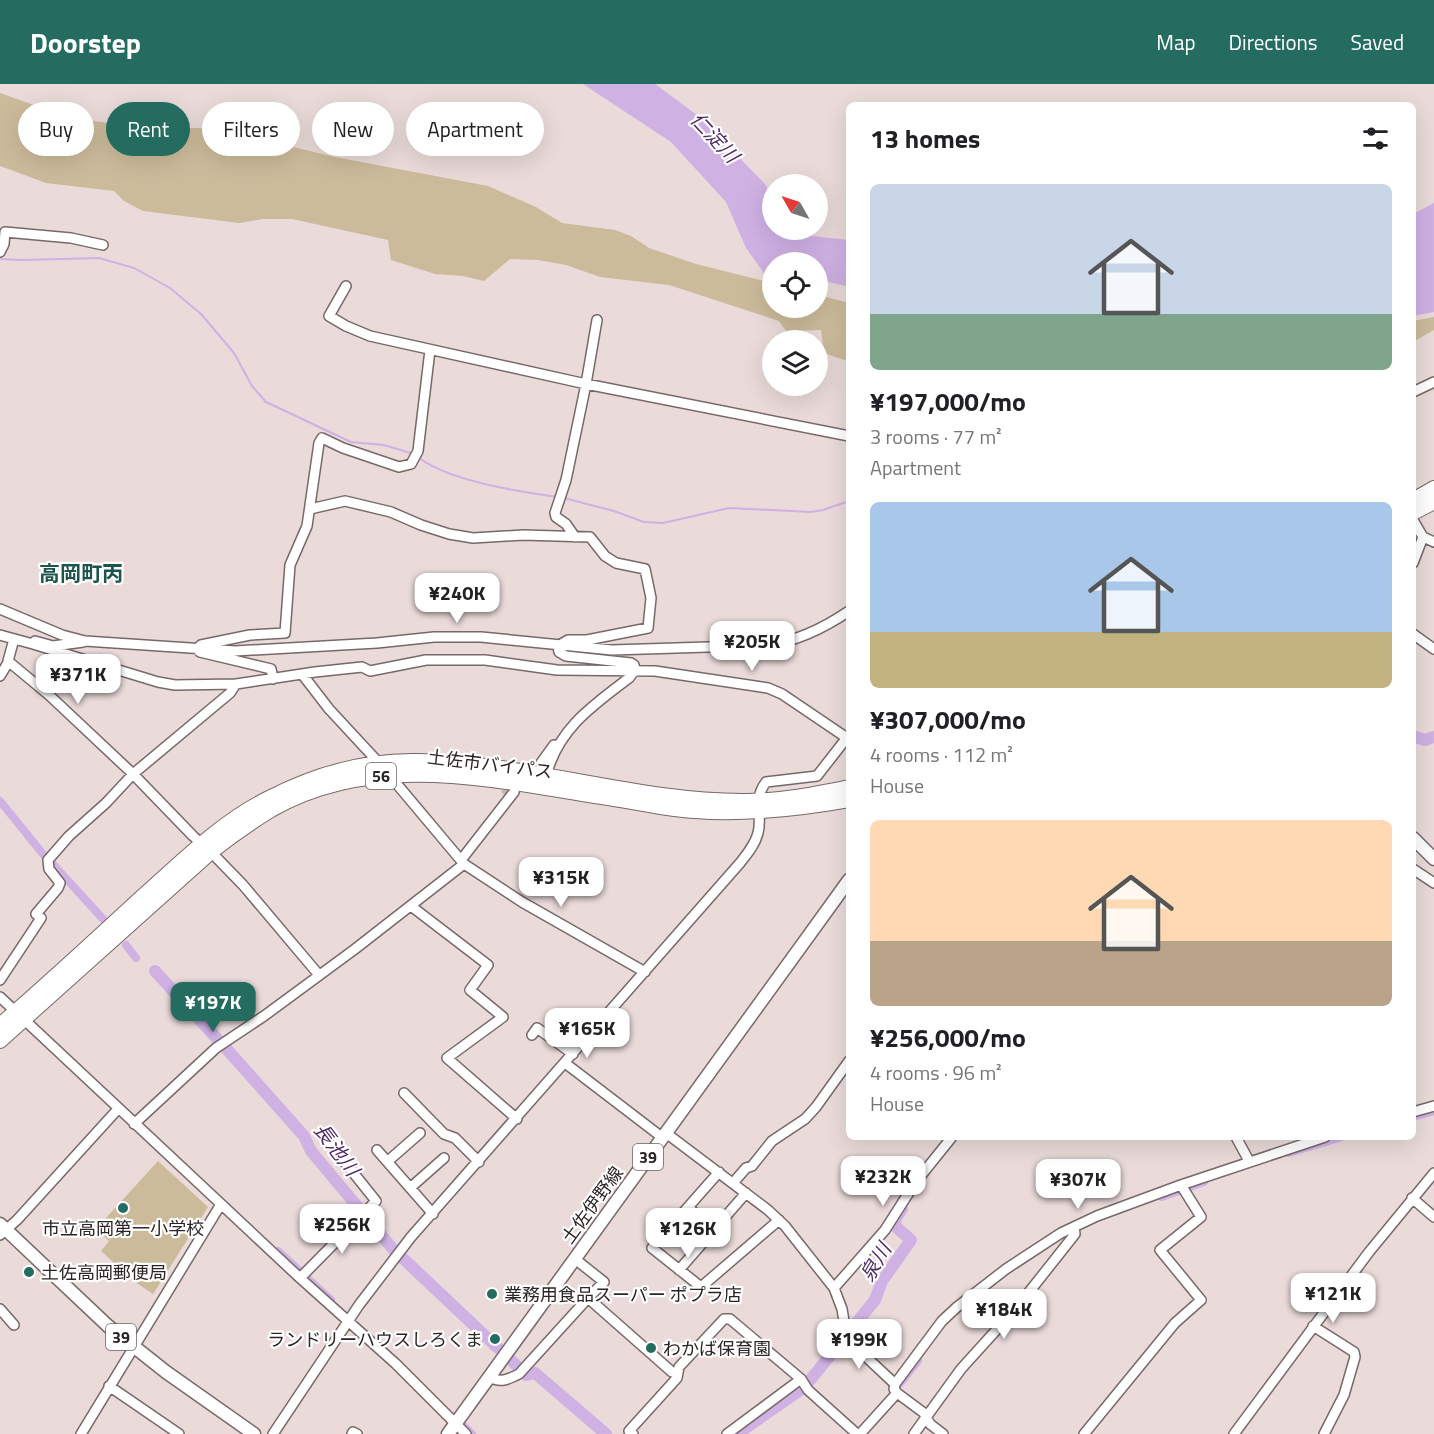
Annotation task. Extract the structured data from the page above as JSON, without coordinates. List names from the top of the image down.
{
  "streets": {
    "highway": ["土佐市バイパス", "56"],
    "main road": ["39", "土佐伊野線"]
  },
  "districts": ["高岡町丙"],
  "water": ["仁淀川", "長池川", "泉川"],
  "places": [
    "市立高岡第一小学校",
    "土佐高岡郵便局",
    "業務用食品スーパー ポプラ店",
    "ランドリーハウスしろくま",
    "わかば保育園"
  ],
  "north": "top left",
  "page": {
    "header": "Doorstep",
    "nav": ["Map", "Directions", "Saved"],
    "chip": [
      "Buy",
      "Rent",
      "Filters",
      "New",
      "Apartment"
    ],
    "heading": "13 homes",
    "list": [
      {
        "name": "¥197,000/mo",
        "note": "3 rooms · 77 m² · Apartment"
      },
      {
        "name": "¥307,000/mo",
        "note": "4 rooms · 112 m² · House"
      },
      {
        "name": "¥256,000/mo",
        "note": "4 rooms · 96 m² · House"
      }
    ],
    "price": [
      "¥240K",
      "¥205K",
      "¥371K",
      "¥315K",
      "¥197K",
      "¥165K",
      "¥232K",
      "¥307K",
      "¥256K",
      "¥126K",
      "¥121K",
      "¥184K",
      "¥199K"
    ]
  }
}
